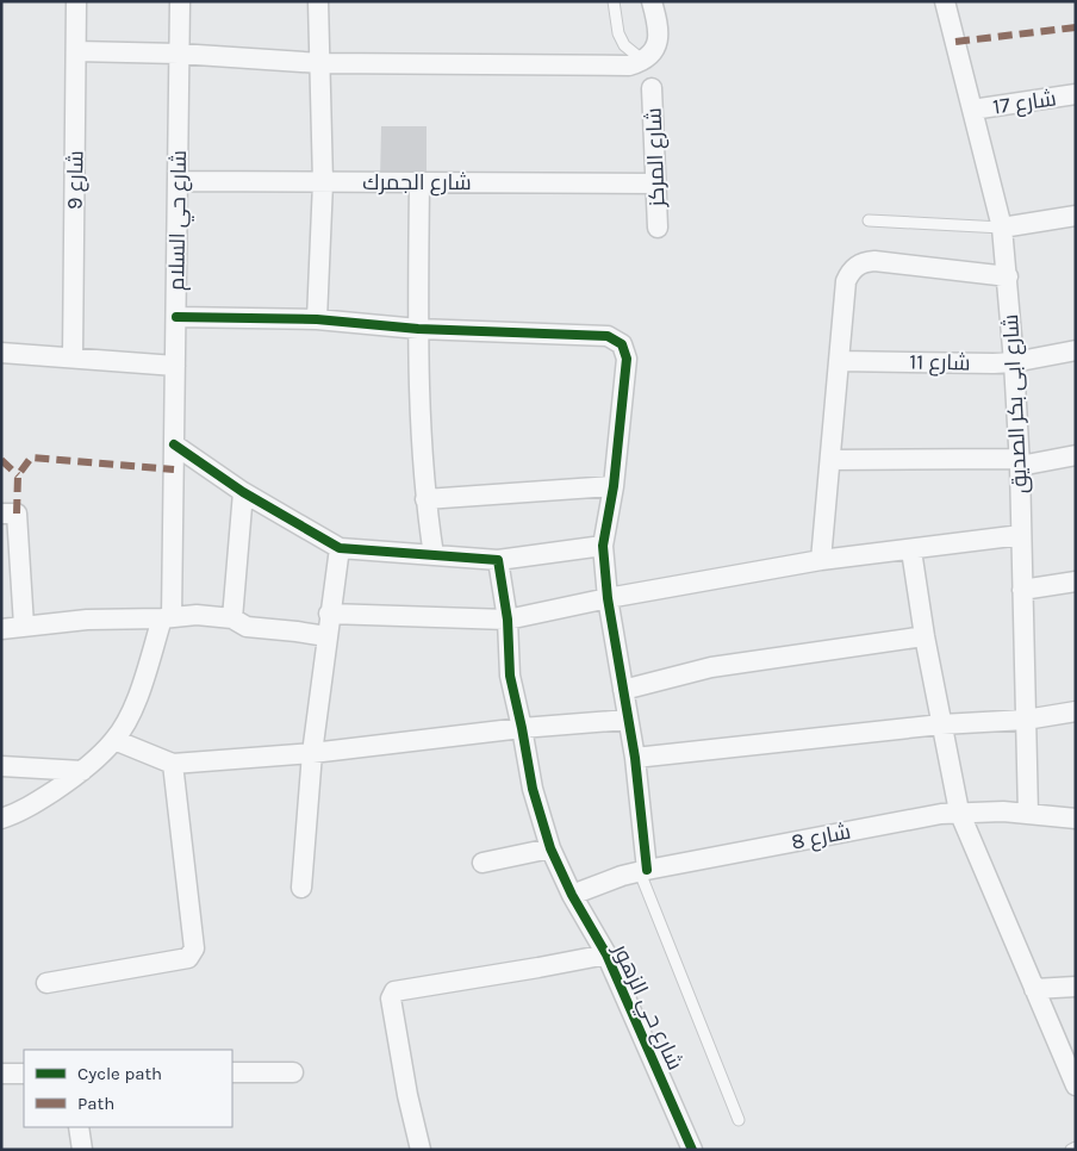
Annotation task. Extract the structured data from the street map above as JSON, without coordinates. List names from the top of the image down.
{
  "streets": {
    "street": [
      "شارع 17",
      "شارع المركز",
      "شارع 9",
      "شارع الجمرك",
      "شارع حي السلام",
      "شارع 11",
      "شارع ابى بكر الصديق",
      "شارع 8",
      "شارع حي الزهور"
    ]
  },
  "crossings": [
    ["شارع 17", "شارع ابى بكر الصديق"],
    ["شارع المركز", "شارع الجمرك"],
    ["شارع الجمرك", "شارع حي السلام"],
    ["شارع 11", "شارع ابى بكر الصديق"],
    ["شارع ابى بكر الصديق", "شارع 8"],
    ["شارع 8", "شارع حي الزهور"]
  ],
  "legend": ["Cycle path", "Path"]
}
